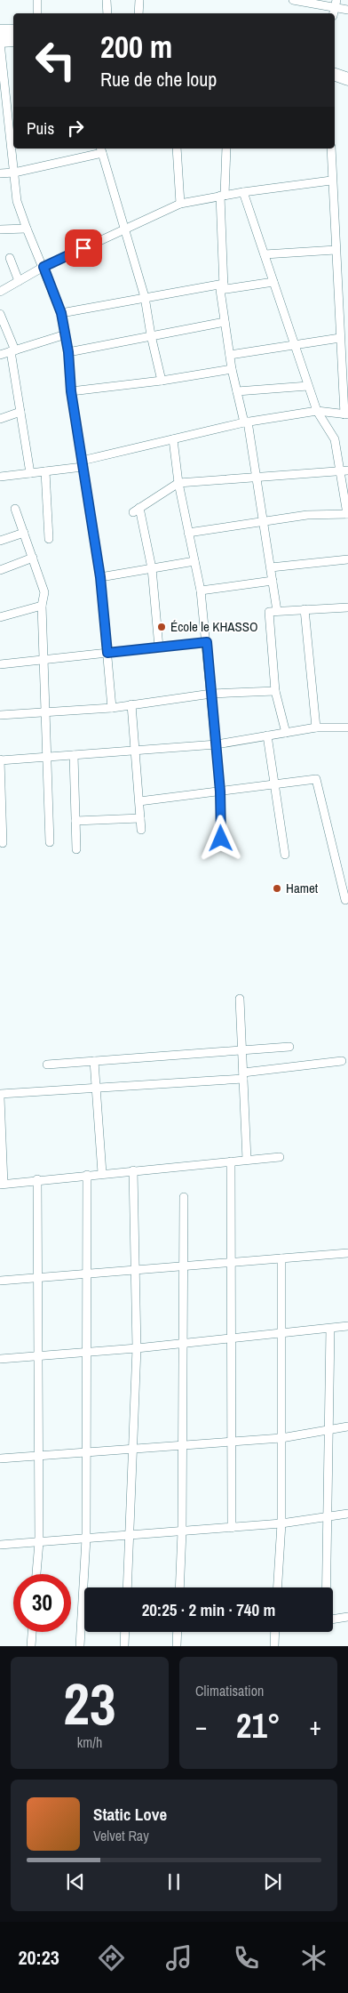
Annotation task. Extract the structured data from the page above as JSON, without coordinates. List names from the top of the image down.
{
  "places": ["École le KHASSO", "Hamet"],
  "page": {
    "turn": ["200 m", "Rue de che loup"],
    "then": "Puis",
    "limit": "30",
    "trip": "20:25 · 2 min · 740 m",
    "tile": [
      ["23", "km/h"],
      "Climatisation"
    ],
    "heat": ["−", "21°", "+"],
    "song": ["Static Love", "Velvet Ray"],
    "tabs": "20:23"
  }
}
